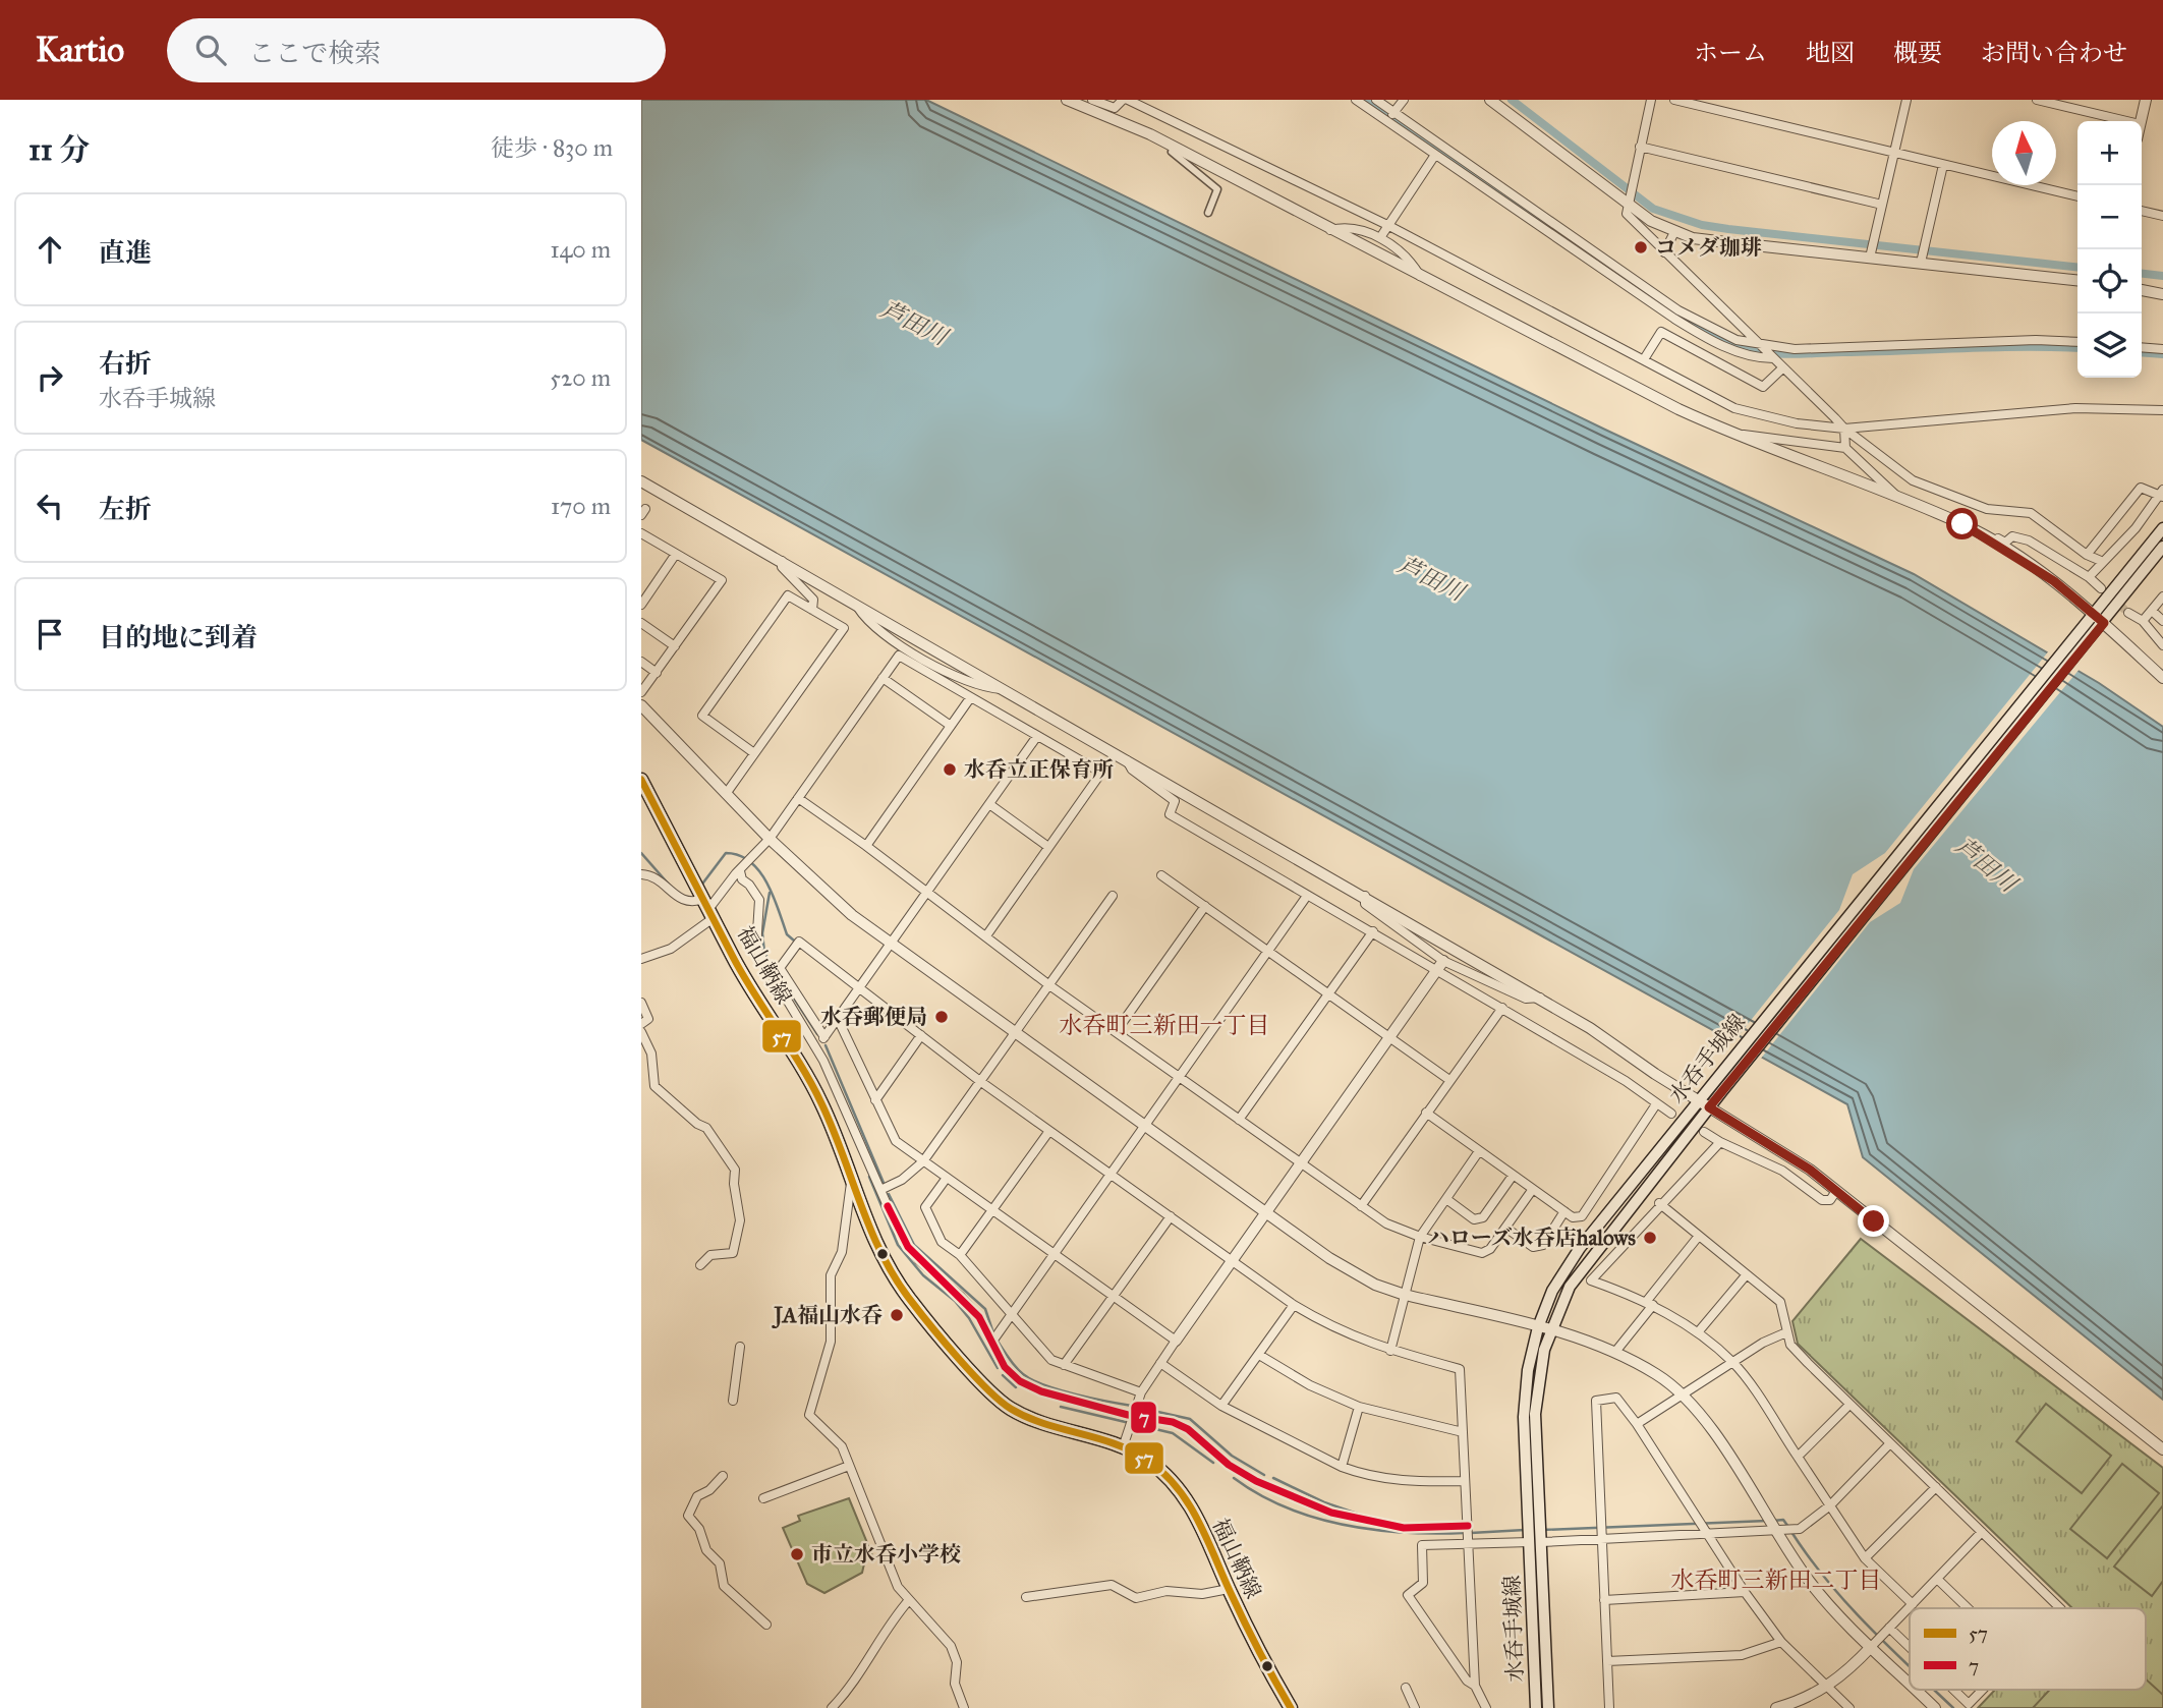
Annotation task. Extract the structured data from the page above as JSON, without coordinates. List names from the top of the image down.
{
  "streets": {
    "main road": ["福山鞆線", "水呑手城線"]
  },
  "districts": ["水呑町三新田一丁目", "水呑町三新田二丁目"],
  "water": ["芦田川"],
  "places": [
    "コメダ珈琲",
    "水呑立正保育所",
    "水呑郵便局",
    "ハローズ水呑店halows",
    "JA福山水呑",
    "市立水呑小学校"
  ],
  "lines": ["transit line 57", "transit line 7"],
  "legend": ["57", "7"],
  "north": "top",
  "page": {
    "header": "Kartio",
    "search": "ここで検索",
    "nav": [
      "ホーム",
      "地図",
      "概要",
      "お問い合わせ"
    ],
    "heading": ["11 分", "徒歩 · 830 m"],
    "map_buttons": ["+", "−"],
    "list": [
      ["直進", "140 m"],
      ["右折", "水呑手城線", "520 m"],
      ["左折", "170 m"],
      "目的地に到着"
    ]
  }
}
